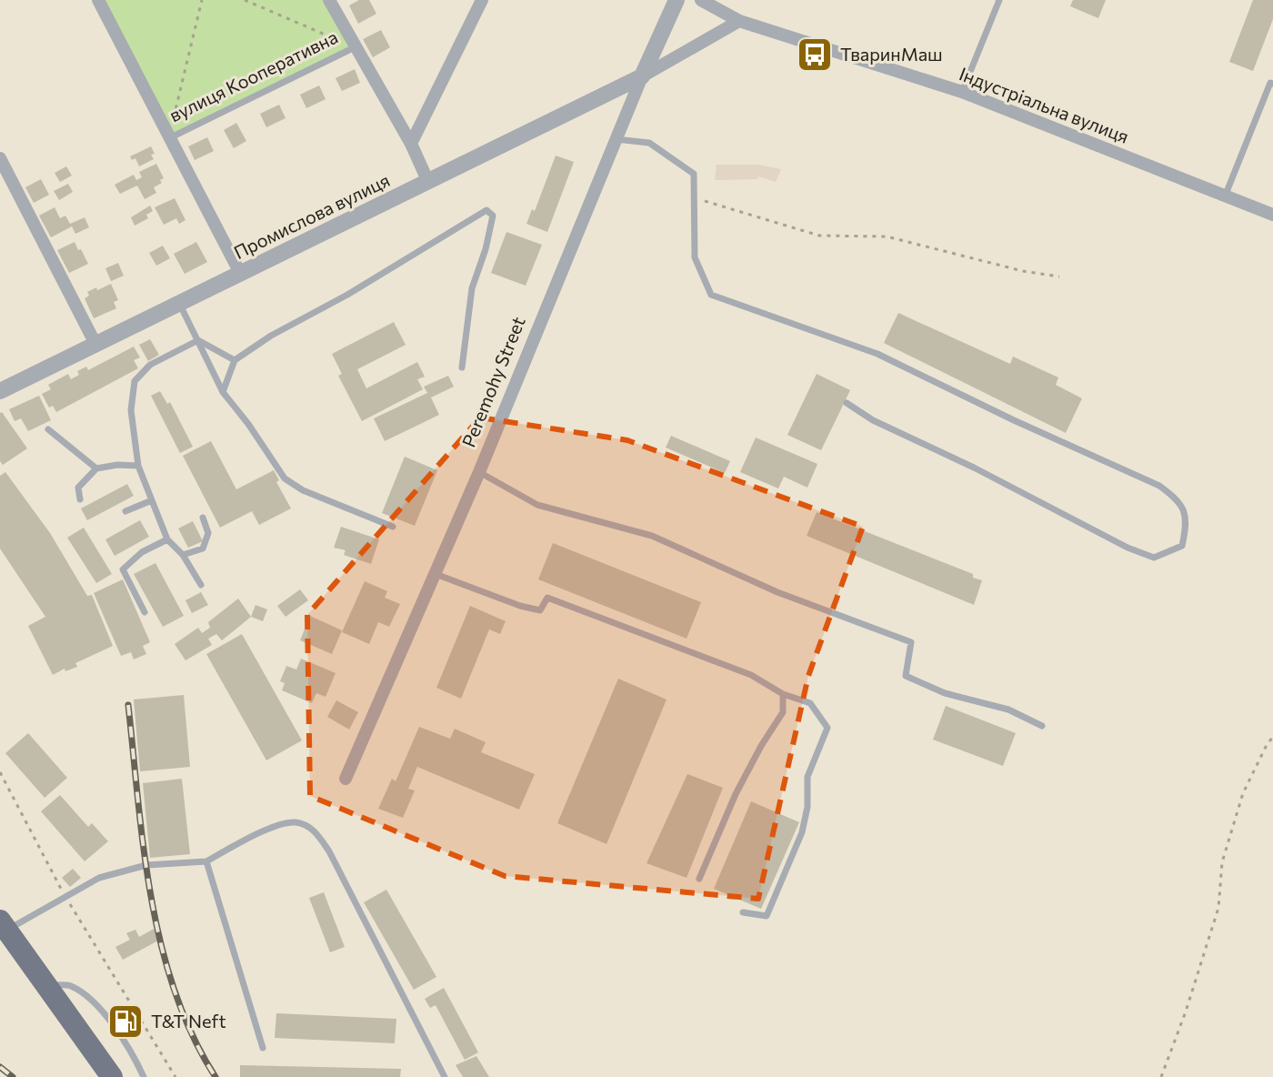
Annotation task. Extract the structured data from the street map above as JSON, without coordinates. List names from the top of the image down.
{
  "streets": {
    "street": [
      "вулиця Кооперативна",
      "Індустріальна вулиця",
      "Промислова вулиця",
      "Peremohy Street"
    ]
  },
  "crossings": [
    ["вулиця Кооперативна", "Промислова вулиця"],
    ["Промислова вулиця", "Peremohy Street"]
  ],
  "places": {
    "bus stop": ["ТваринМаш"],
    "fuel station": ["T&T Neft"]
  }
}
